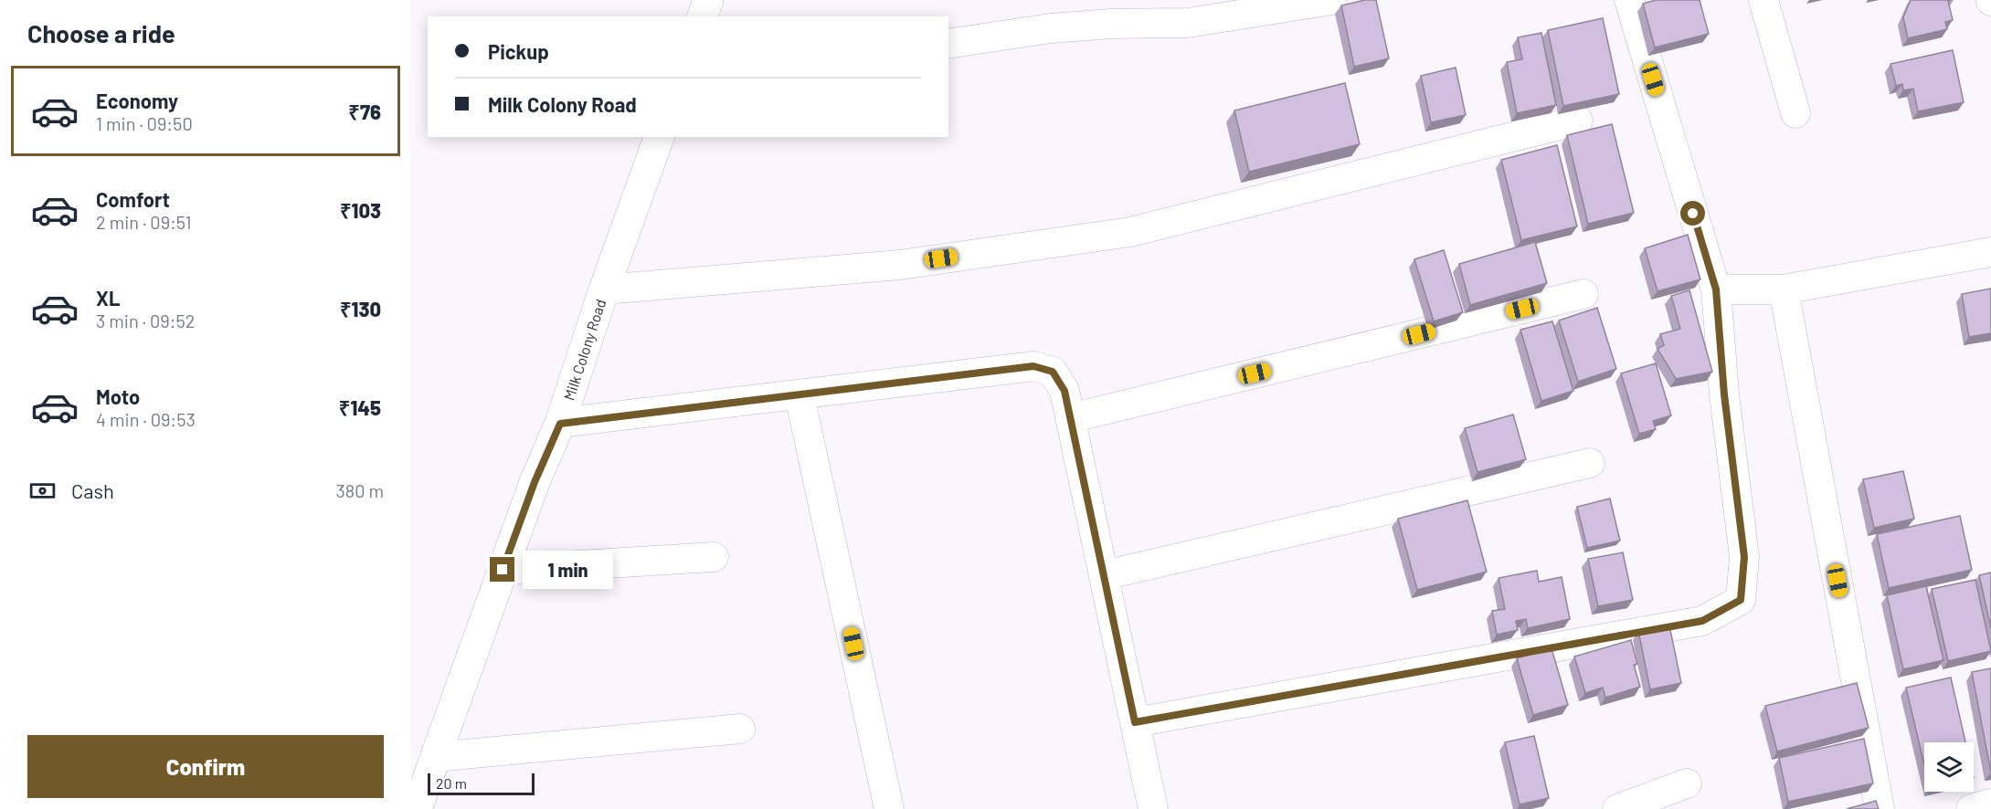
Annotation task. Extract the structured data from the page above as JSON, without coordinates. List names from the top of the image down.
{
  "streets": {
    "street": ["Milk Colony Road"]
  },
  "scale_bar": "20 m",
  "page": {
    "heading": "Choose a ride",
    "banner": ["Pickup", "Milk Colony Road"],
    "list": [
      {
        "name": "Economy",
        "note": "1 min · 09:50",
        "value": "₹76"
      },
      {
        "name": "Comfort",
        "note": "2 min · 09:51",
        "value": "₹103"
      },
      {
        "name": "XL",
        "note": "3 min · 09:52",
        "value": "₹130"
      },
      {
        "name": "Moto",
        "note": "4 min · 09:53",
        "value": "₹145"
      }
    ],
    "pay": ["Cash", "380 m"],
    "bubble": "1 min",
    "buttons": "Confirm",
    "scale": "20 m"
  }
}
